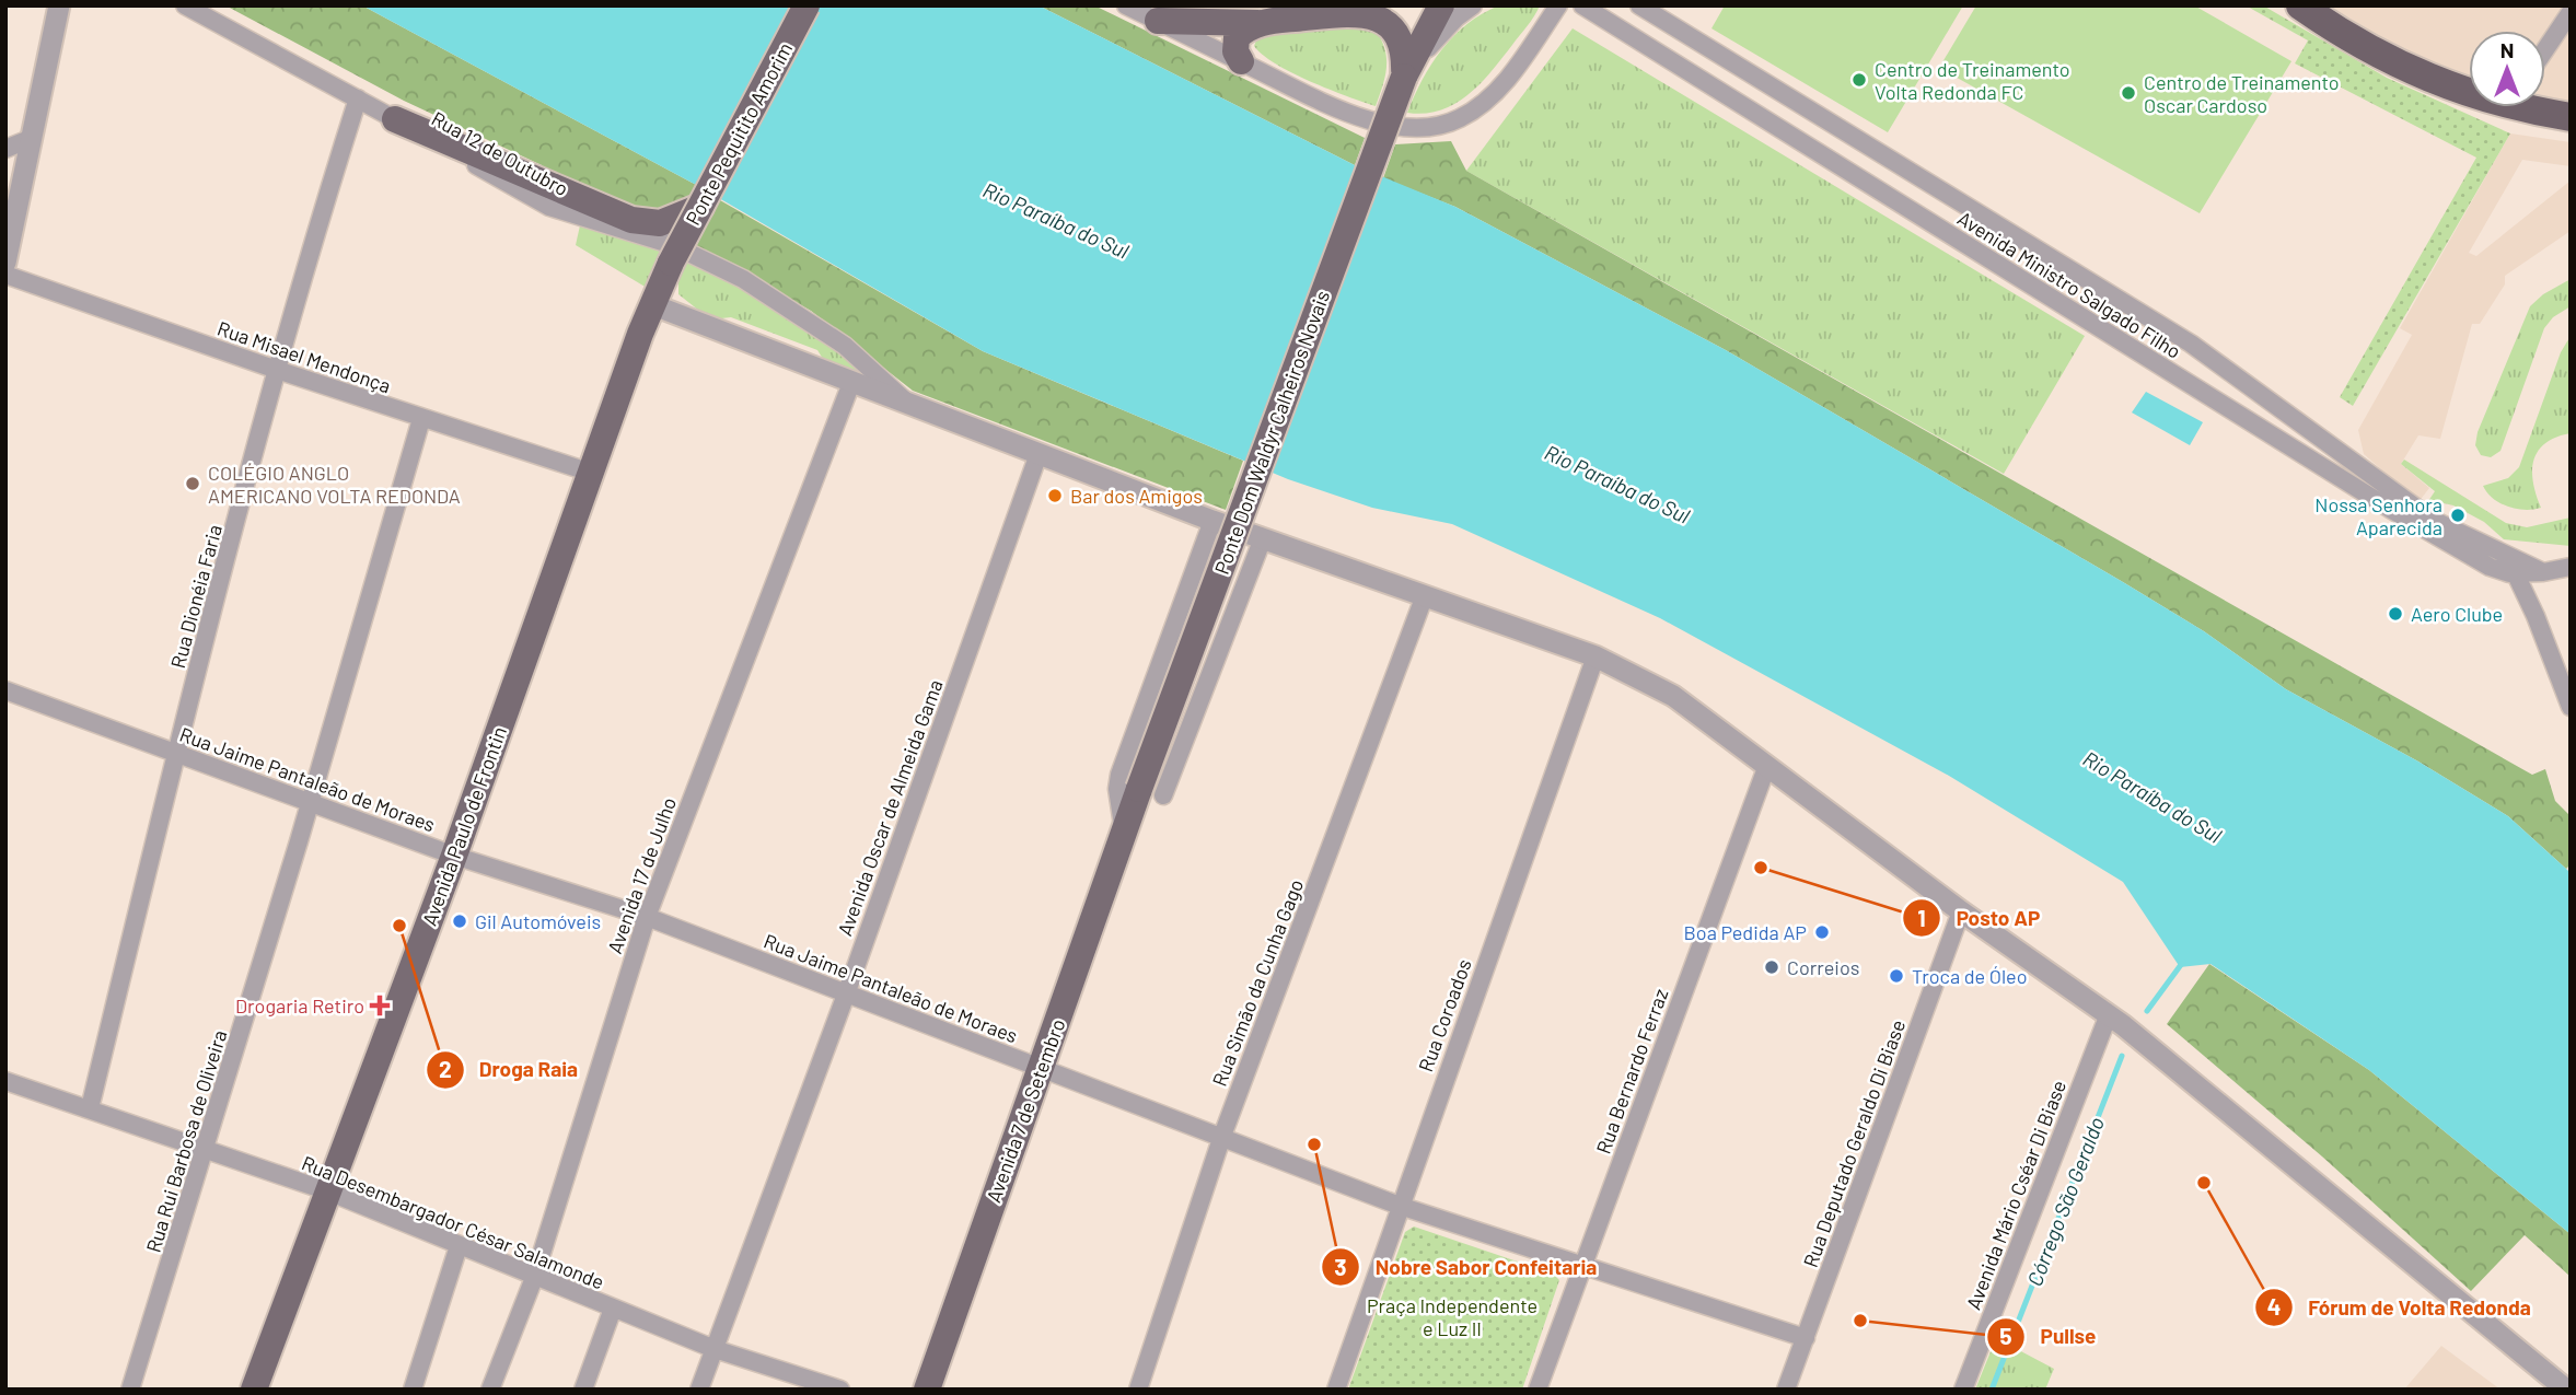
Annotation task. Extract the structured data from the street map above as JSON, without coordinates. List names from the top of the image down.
{
  "streets": {
    "main road": [
      "Ponte Pequitito Amorim",
      "Ponte Dom Waldyr Calheiros Novais",
      "Avenida Paulo de Frontin",
      "Avenida 7 de Setembro"
    ],
    "street": [
      "Rua 12 de Outubro",
      "Avenida Ministro Salgado Filho",
      "Rua Misael Mendonça",
      "Rua Dionéia Faria",
      "Rua Jaime Pantaleão de Moraes",
      "Avenida Oscar de Almeida Gama",
      "Avenida 17 de Julho",
      "Rua Simão da Cunha Gago",
      "Rua Coroados",
      "Rua Bernardo Ferraz",
      "Rua Rui Barbosa de Oliveira",
      "Rua Deputado Geraldo Di Biase",
      "Avenida Mário Cséar Di Biase",
      "Rua Desembargador César Salamonde"
    ]
  },
  "crossings": [
    ["Ponte Pequitito Amorim", "Avenida Paulo de Frontin"],
    ["Rua 12 de Outubro", "Rua Dionéia Faria"],
    ["Rua Misael Mendonça", "Rua Dionéia Faria"],
    ["Rua Misael Mendonça", "Avenida Paulo de Frontin"],
    ["Rua Misael Mendonça", "Rua Rui Barbosa de Oliveira"],
    ["Ponte Dom Waldyr Calheiros Novais", "Avenida 7 de Setembro"],
    ["Rua Dionéia Faria", "Rua Jaime Pantaleão de Moraes"],
    ["Rua Dionéia Faria", "Rua Desembargador César Salamonde"],
    ["Rua Jaime Pantaleão de Moraes", "Avenida Oscar de Almeida Gama"],
    ["Rua Jaime Pantaleão de Moraes", "Avenida Paulo de Frontin"],
    ["Rua Jaime Pantaleão de Moraes", "Avenida 17 de Julho"],
    ["Rua Jaime Pantaleão de Moraes", "Rua Simão da Cunha Gago"],
    ["Rua Jaime Pantaleão de Moraes", "Rua Coroados"],
    ["Rua Jaime Pantaleão de Moraes", "Rua Bernardo Ferraz"],
    ["Rua Jaime Pantaleão de Moraes", "Avenida 7 de Setembro"],
    ["Rua Jaime Pantaleão de Moraes", "Rua Rui Barbosa de Oliveira"],
    ["Rua Jaime Pantaleão de Moraes", "Rua Deputado Geraldo Di Biase"],
    ["Avenida Oscar de Almeida Gama", "Rua Desembargador César Salamonde"],
    ["Avenida Paulo de Frontin", "Rua Desembargador César Salamonde"],
    ["Avenida 17 de Julho", "Rua Desembargador César Salamonde"],
    ["Rua Rui Barbosa de Oliveira", "Rua Desembargador César Salamonde"]
  ],
  "water": ["Rio Paraíba do Sul", "Córrego São Geraldo"],
  "parks": ["Praça Independente e Luz II"],
  "places": {
    "other": [
      "Centro de Treinamento Volta Redonda FC",
      "Centro de Treinamento Oscar Cardoso",
      "COLÉGIO ANGLO AMERICANO VOLTA REDONDA",
      "Bar dos Amigos",
      "Nossa Senhora Aparecida",
      "Aero Clube",
      "Posto AP",
      "Gil Automóveis",
      "Droga Raia",
      "Boa Pedida AP",
      "Correios",
      "Troca de Óleo",
      "Nobre Sabor Confeitaria",
      "Fórum de Volta Redonda",
      "Pullse"
    ],
    "health": ["Drogaria Retiro"]
  },
  "north": "top"
}
